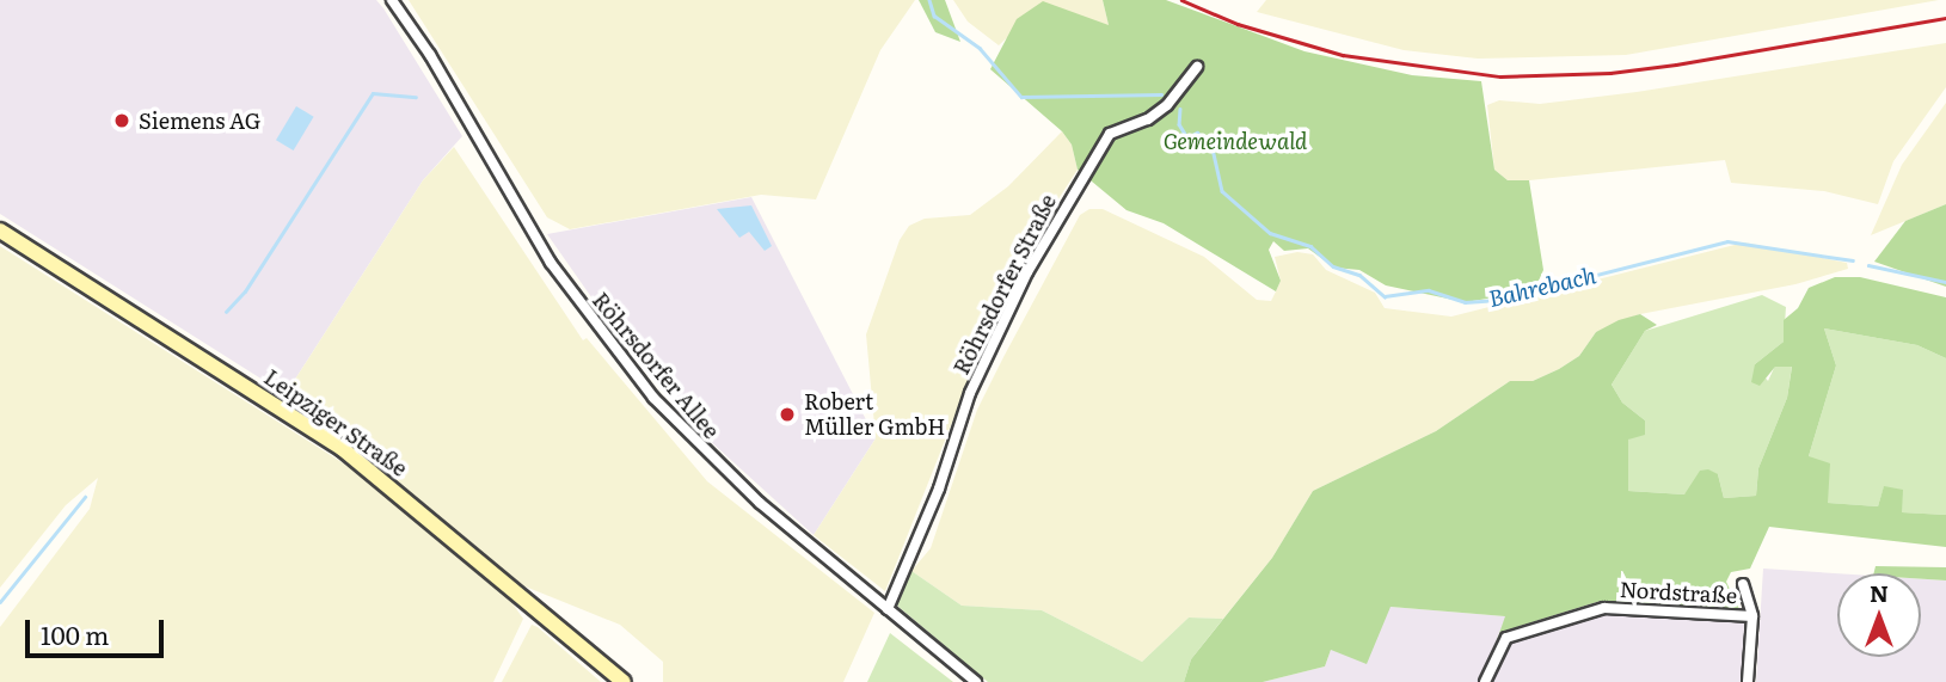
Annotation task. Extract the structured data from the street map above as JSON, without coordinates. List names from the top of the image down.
{
  "streets": {
    "main road": ["Leipziger Straße"],
    "street": ["Röhrsdorfer Straße", "Röhrsdorfer Allee", "Nordstraße"]
  },
  "crossings": [
    ["Röhrsdorfer Straße", "Röhrsdorfer Allee"]
  ],
  "water": ["Bahrebach"],
  "parks": ["Gemeindewald"],
  "places": ["Siemens AG", "Robert Müller GmbH"],
  "scale_bar": "100 m",
  "north": "top"
}
